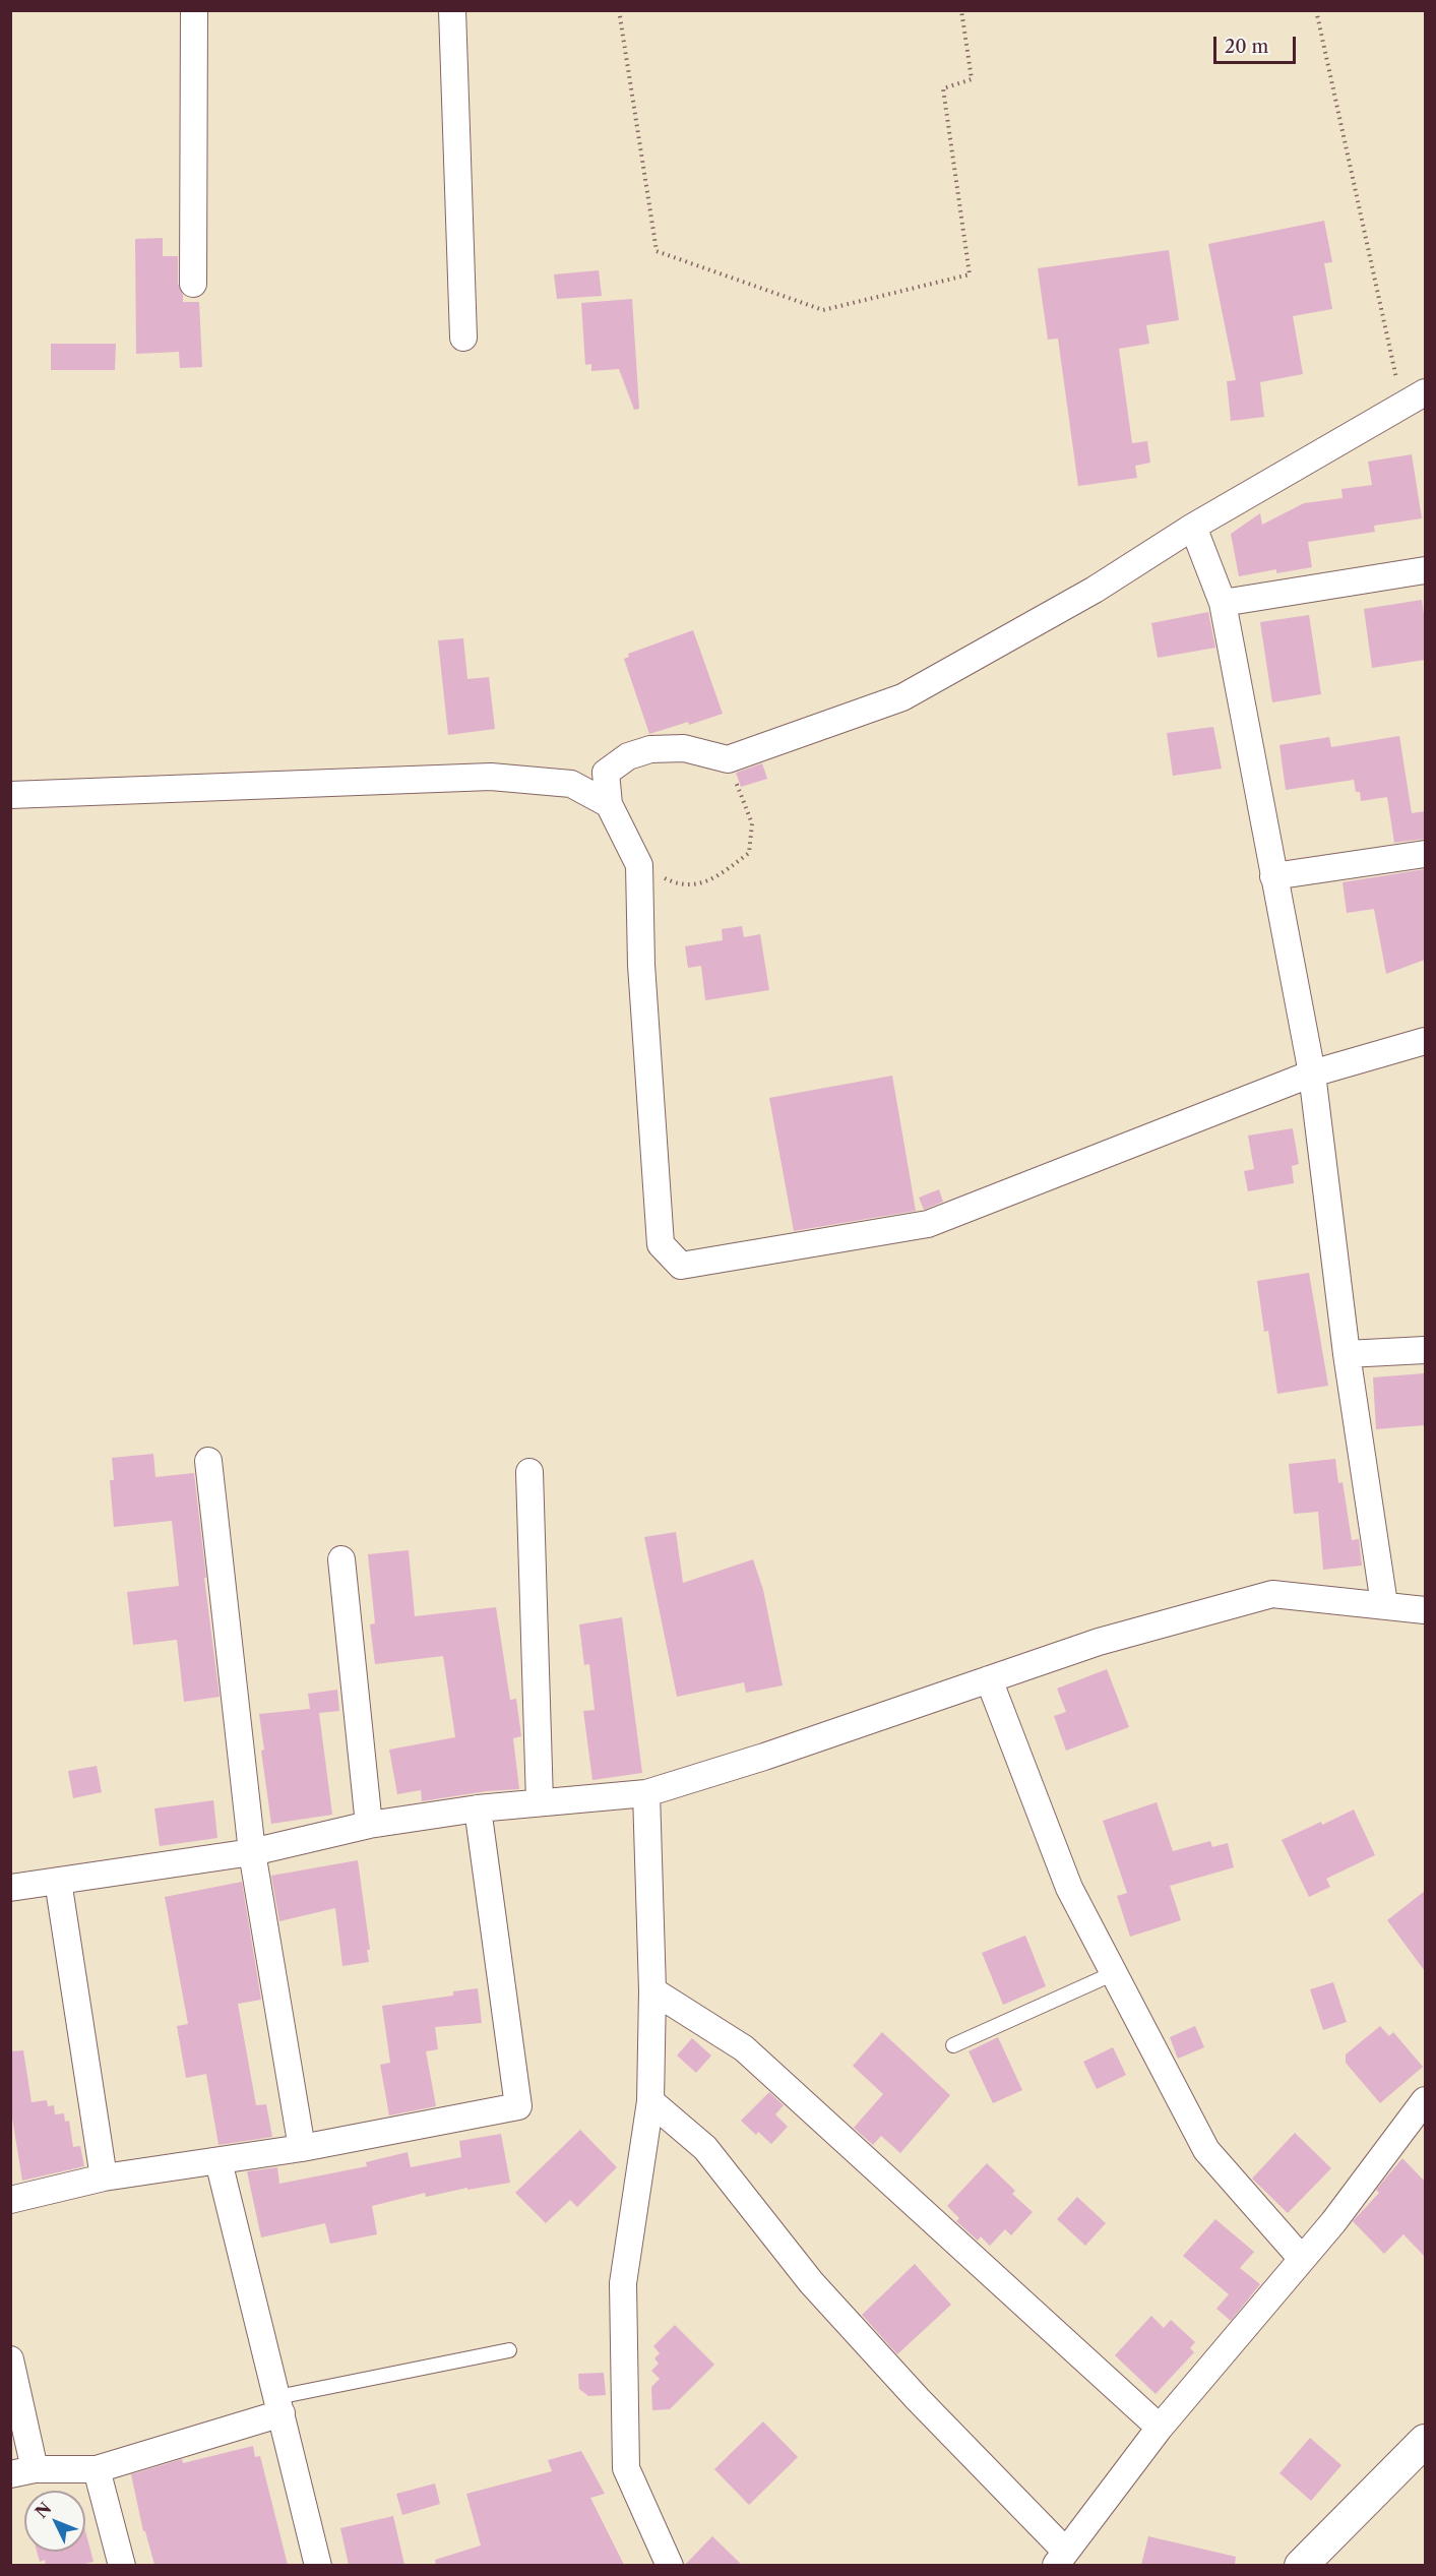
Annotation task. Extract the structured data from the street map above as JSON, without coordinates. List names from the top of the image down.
{
  "scale_bar": "20 m",
  "north": "top left"
}
